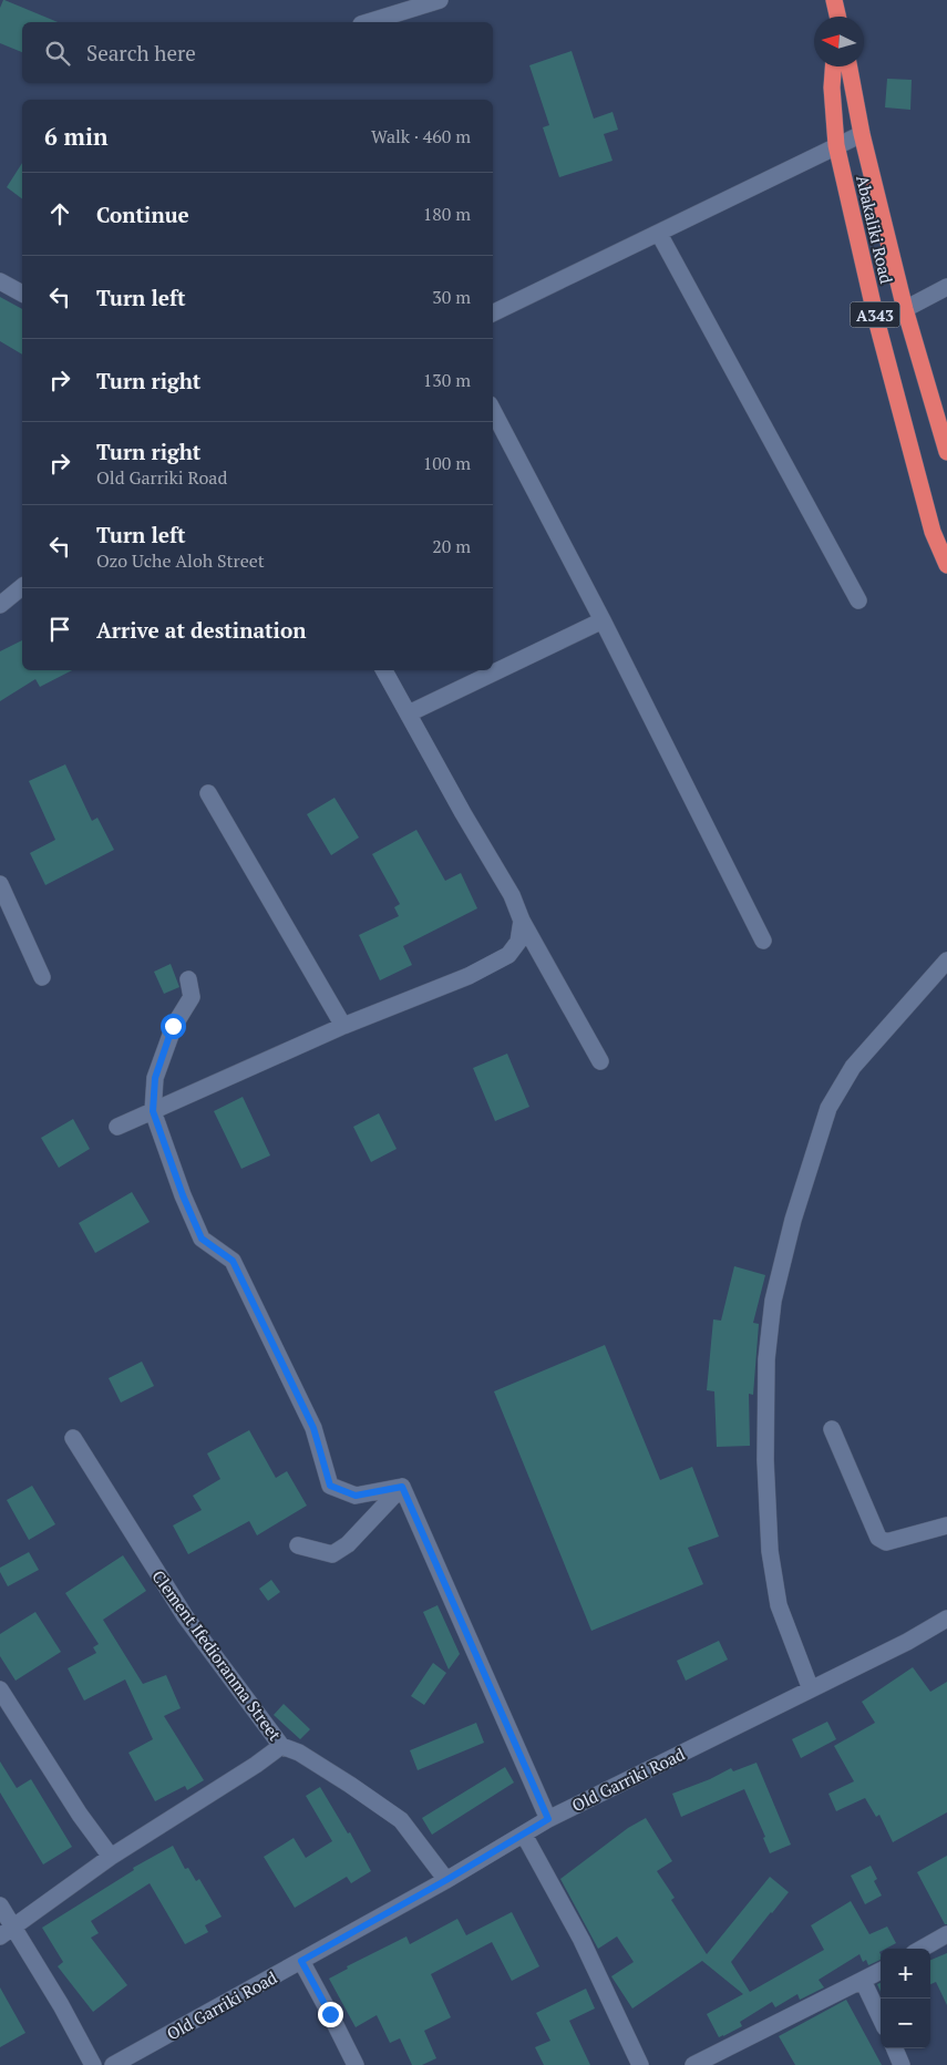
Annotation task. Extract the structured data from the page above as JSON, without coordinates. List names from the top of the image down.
{
  "streets": {
    "highway": ["Abakaliki Road", "A343"],
    "street": ["Clement Ifedioranma Street", "Old Garriki Road"]
  },
  "crossings": [
    ["Clement Ifedioranma Street", "Old Garriki Road"]
  ],
  "north": "left",
  "page": {
    "search": "Search here",
    "heading": ["6 min", "Walk · 460 m"],
    "list": [
      ["Continue", "180 m"],
      ["Turn left", "30 m"],
      ["Turn right", "130 m"],
      ["Turn right", "Old Garriki Road", "100 m"],
      ["Turn left", "Ozo Uche Aloh Street", "20 m"],
      "Arrive at destination"
    ],
    "map_buttons": ["+", "−"]
  }
}
